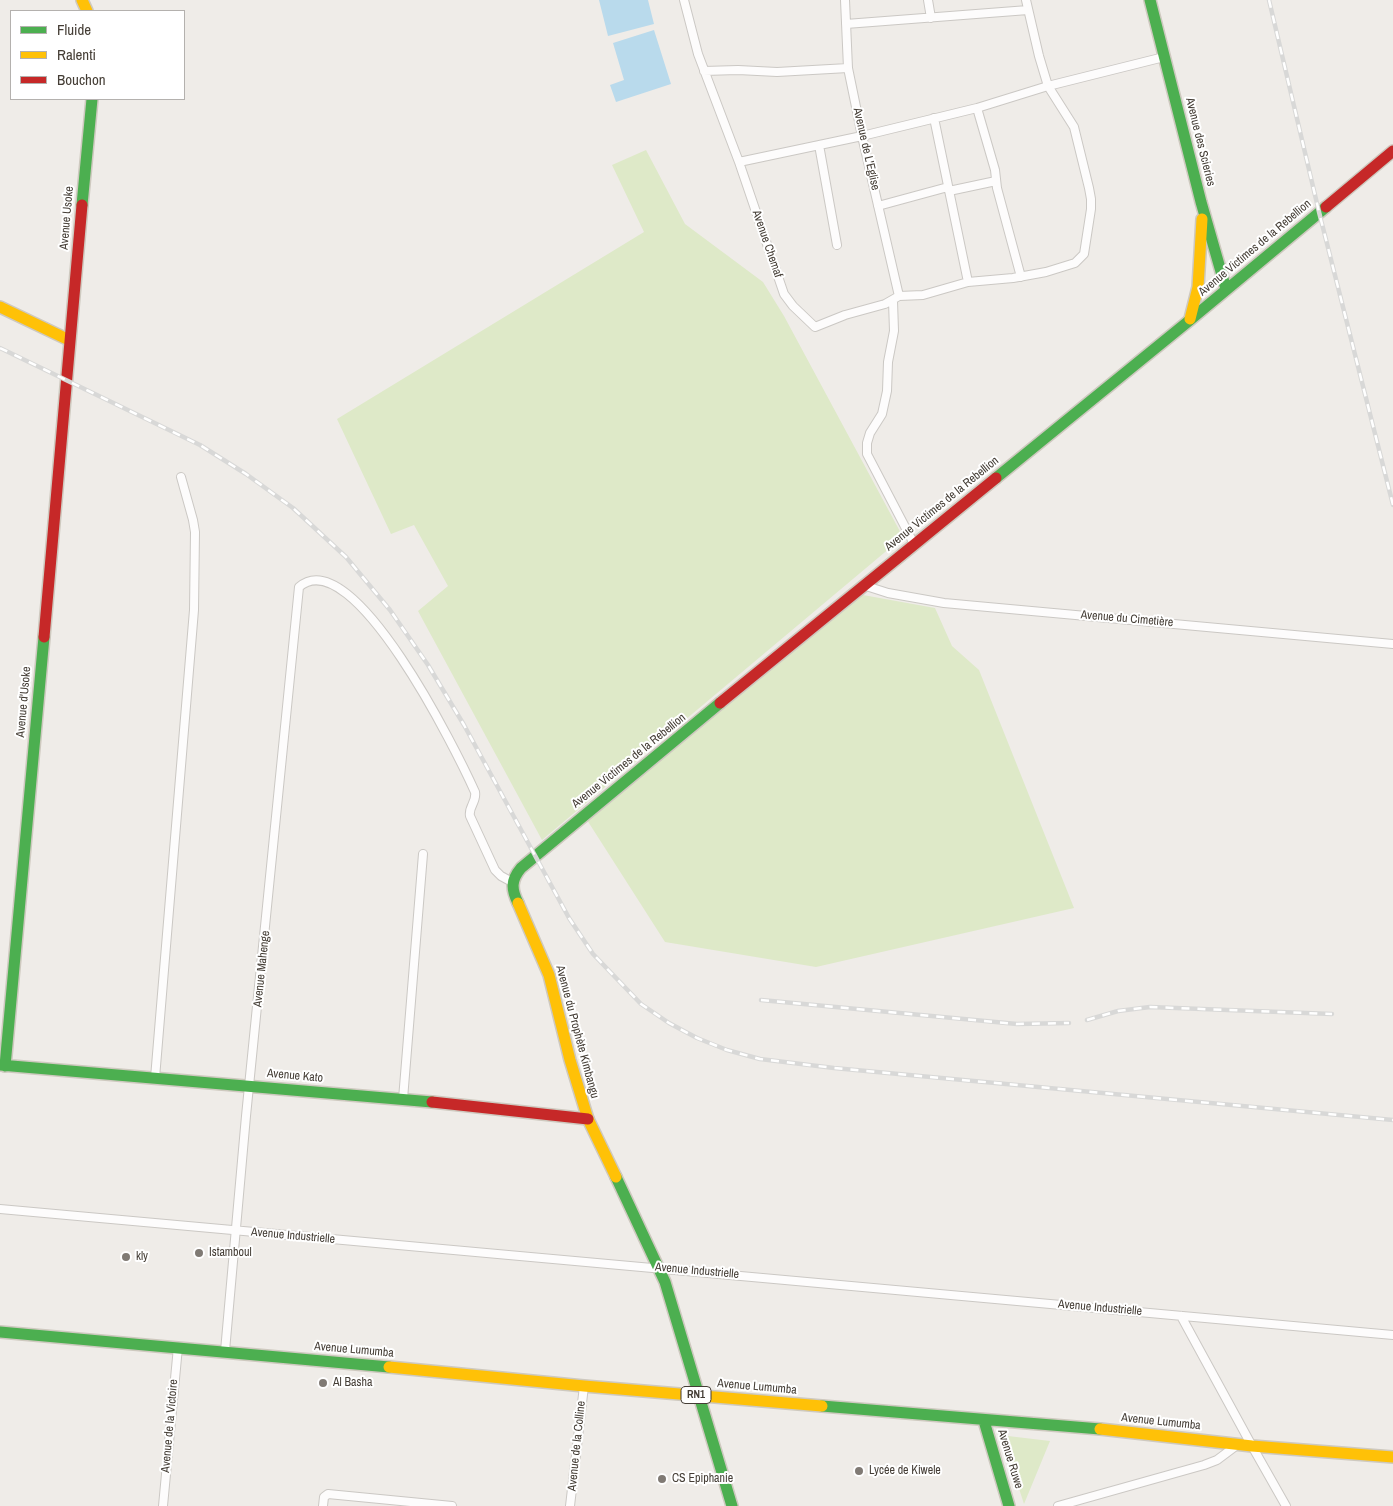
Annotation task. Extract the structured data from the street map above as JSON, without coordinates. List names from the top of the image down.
{
  "streets": {
    "main road": [
      "Avenue des Scieries",
      "Avenue Usoke",
      "Avenue Victimes de la Rebellion",
      "Avenue d'Usoke",
      "Avenue du Prophète Kimbangu",
      "Avenue Kato",
      "Avenue Lumumba",
      "RN1",
      "Avenue Ruwe"
    ],
    "street": [
      "Avenue de L'Eglise",
      "Avenue Chemaf",
      "Avenue du Cimetière",
      "Avenue Mahenge",
      "Avenue Industrielle",
      "Avenue de la Victoire",
      "Avenue de la Colline"
    ]
  },
  "crossings": [
    ["Avenue des Scieries", "Avenue Victimes de la Rebellion"],
    ["Avenue de L'Eglise", "Avenue Chemaf"],
    ["Avenue de L'Eglise", "Avenue Victimes de la Rebellion"],
    ["Avenue Usoke", "Avenue d'Usoke"],
    ["Avenue Victimes de la Rebellion", "Avenue du Cimetière"],
    ["Avenue Victimes de la Rebellion", "Avenue Mahenge"],
    ["Avenue Victimes de la Rebellion", "Avenue du Prophète Kimbangu"],
    ["Avenue d'Usoke", "Avenue Kato"],
    ["Avenue Mahenge", "Avenue du Prophète Kimbangu"],
    ["Avenue Mahenge", "Avenue Kato"],
    ["Avenue Mahenge", "Avenue Industrielle"],
    ["Avenue Mahenge", "Avenue Lumumba"],
    ["Avenue du Prophète Kimbangu", "Avenue Kato"],
    ["Avenue du Prophète Kimbangu", "Avenue Industrielle"],
    ["Avenue du Prophète Kimbangu", "Avenue Lumumba"],
    ["Avenue Lumumba", "Avenue de la Victoire"],
    ["Avenue Lumumba", "Avenue de la Colline"],
    ["Avenue Lumumba", "Avenue Ruwe"]
  ],
  "places": [
    "Istamboul",
    "kly",
    "Al Basha",
    "Lycée de Kiwele",
    "CS Epiphanie"
  ],
  "legend": ["Fluide", "Ralenti", "Bouchon"]
}
